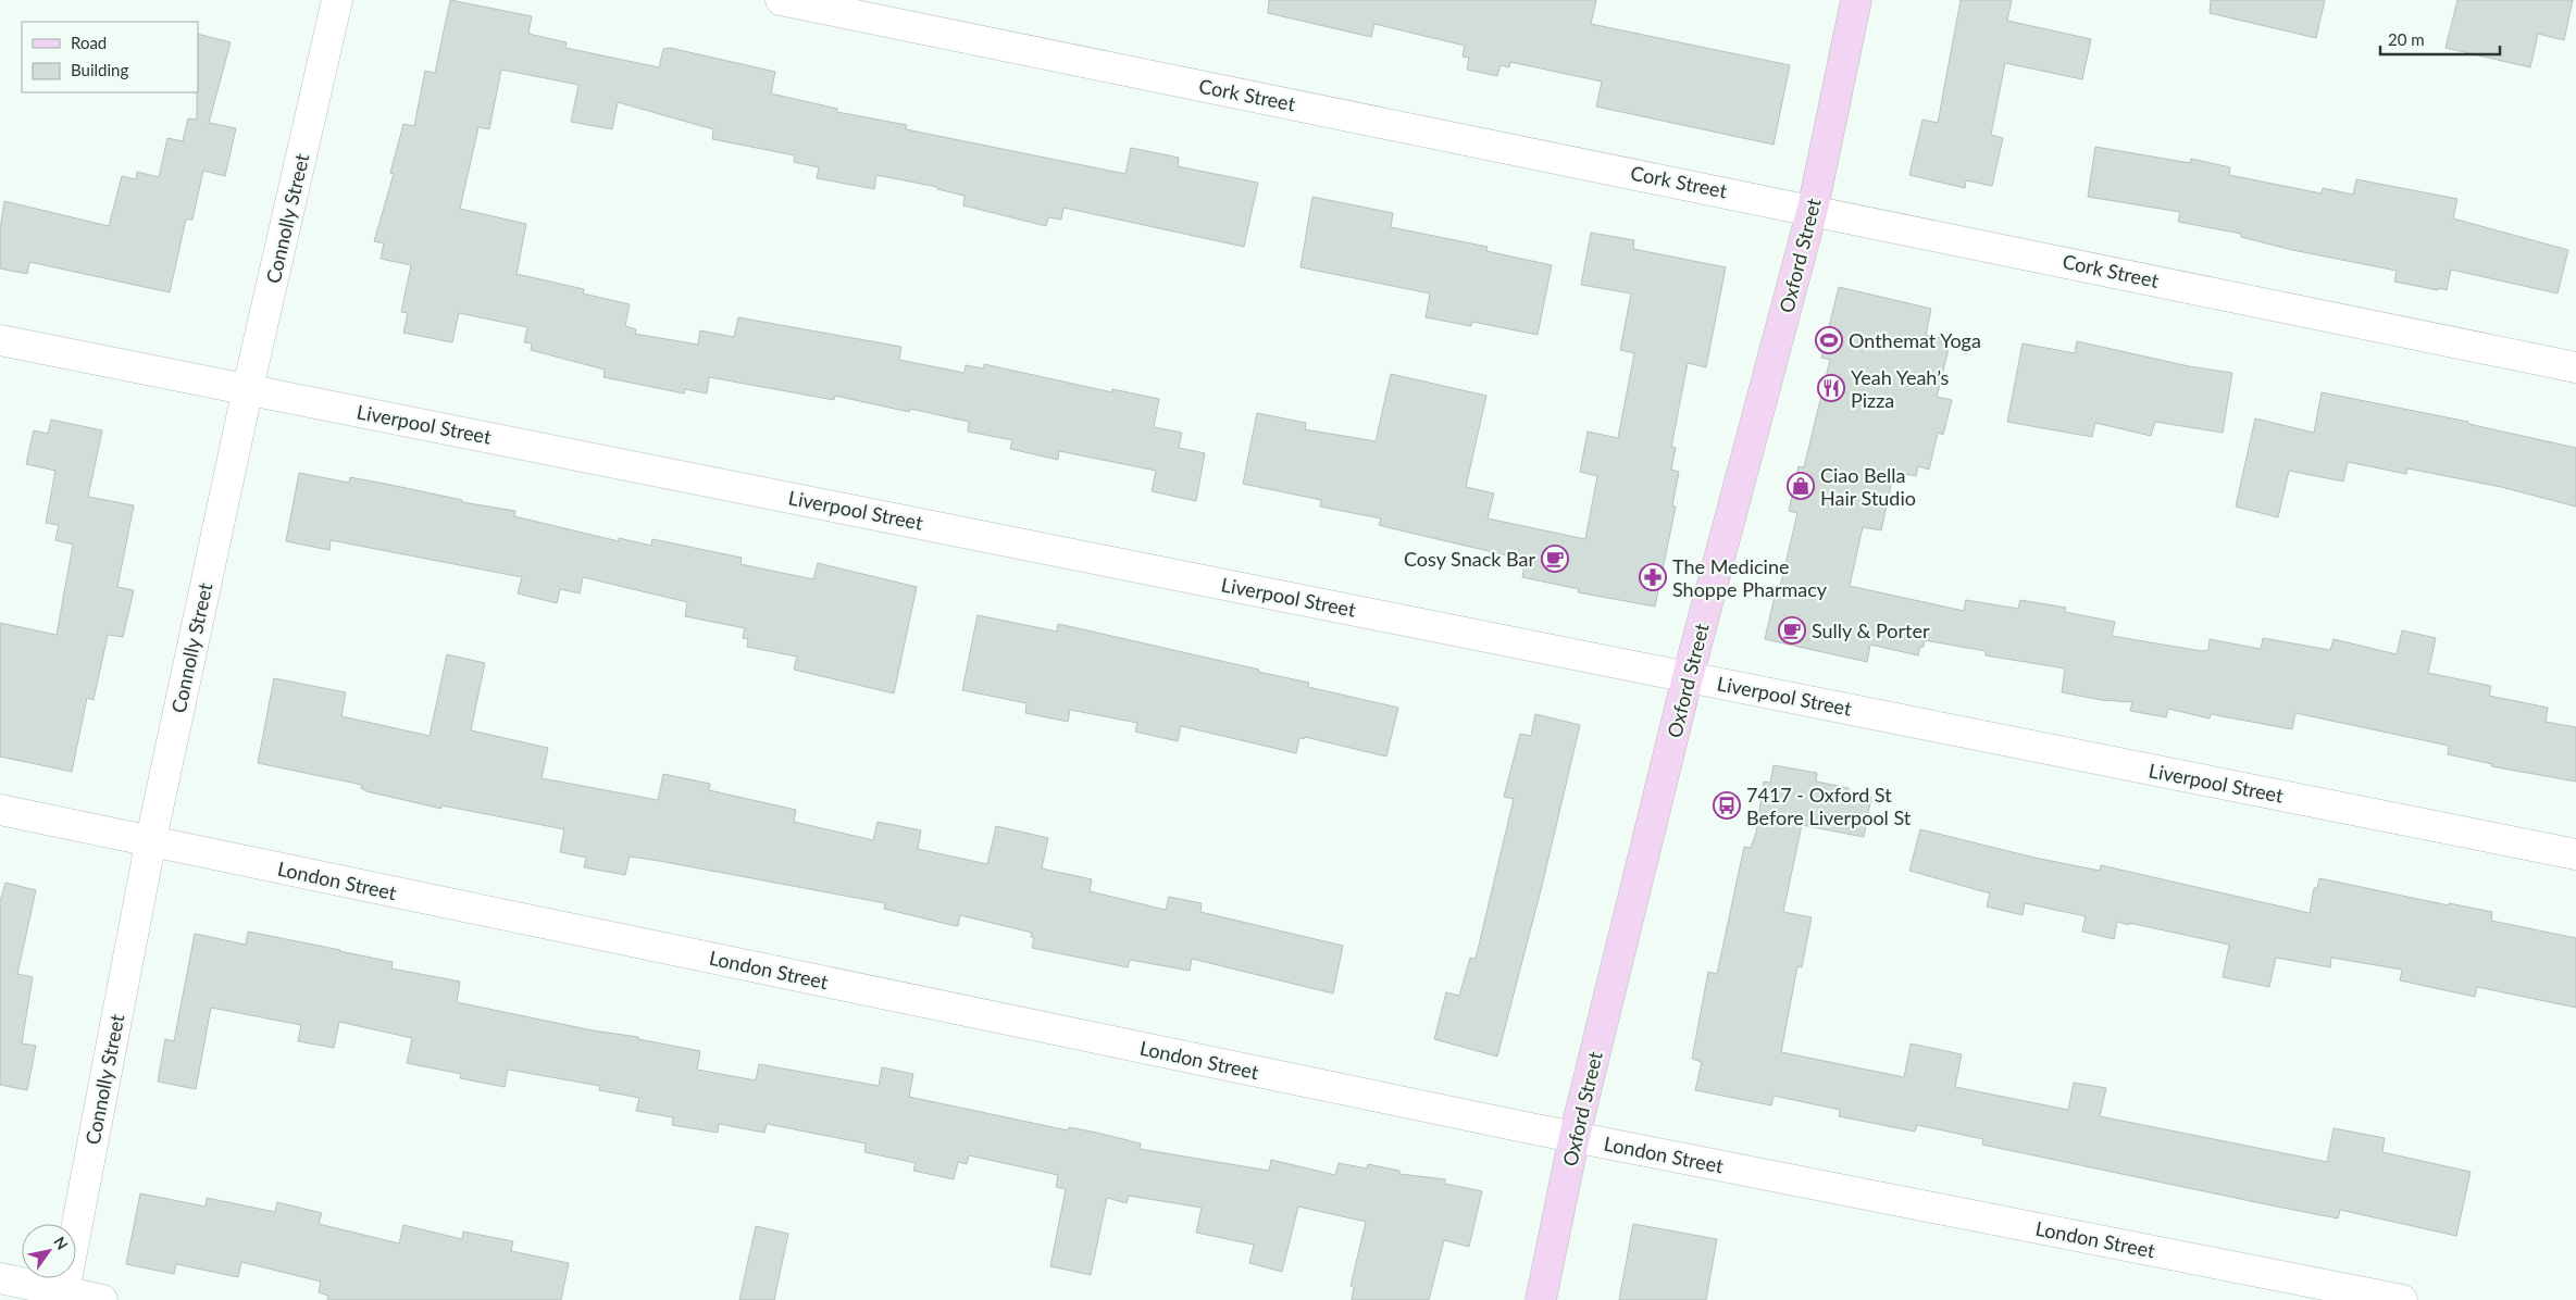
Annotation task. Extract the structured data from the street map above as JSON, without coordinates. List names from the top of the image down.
{
  "streets": {
    "main road": ["Oxford Street"],
    "street": [
      "Cork Street",
      "Connolly Street",
      "Liverpool Street",
      "London Street"
    ]
  },
  "crossings": [
    ["Cork Street", "Oxford Street"],
    ["Connolly Street", "Liverpool Street"],
    ["Connolly Street", "London Street"],
    ["Oxford Street", "Liverpool Street"],
    ["Oxford Street", "London Street"]
  ],
  "places": {
    "sports": ["Onthemat Yoga"],
    "restaurant": ["Yeah Yeah’s Pizza"],
    "shop": ["Ciao Bella Hair Studio"],
    "cafe": ["Cosy Snack Bar", "Sully & Porter"],
    "pharmacy": ["The Medicine Shoppe Pharmacy"],
    "bus stop": ["7417 - Oxford St Before Liverpool St"]
  },
  "legend": ["Road", "Building"],
  "scale_bar": "20 m",
  "north": "top right"
}
